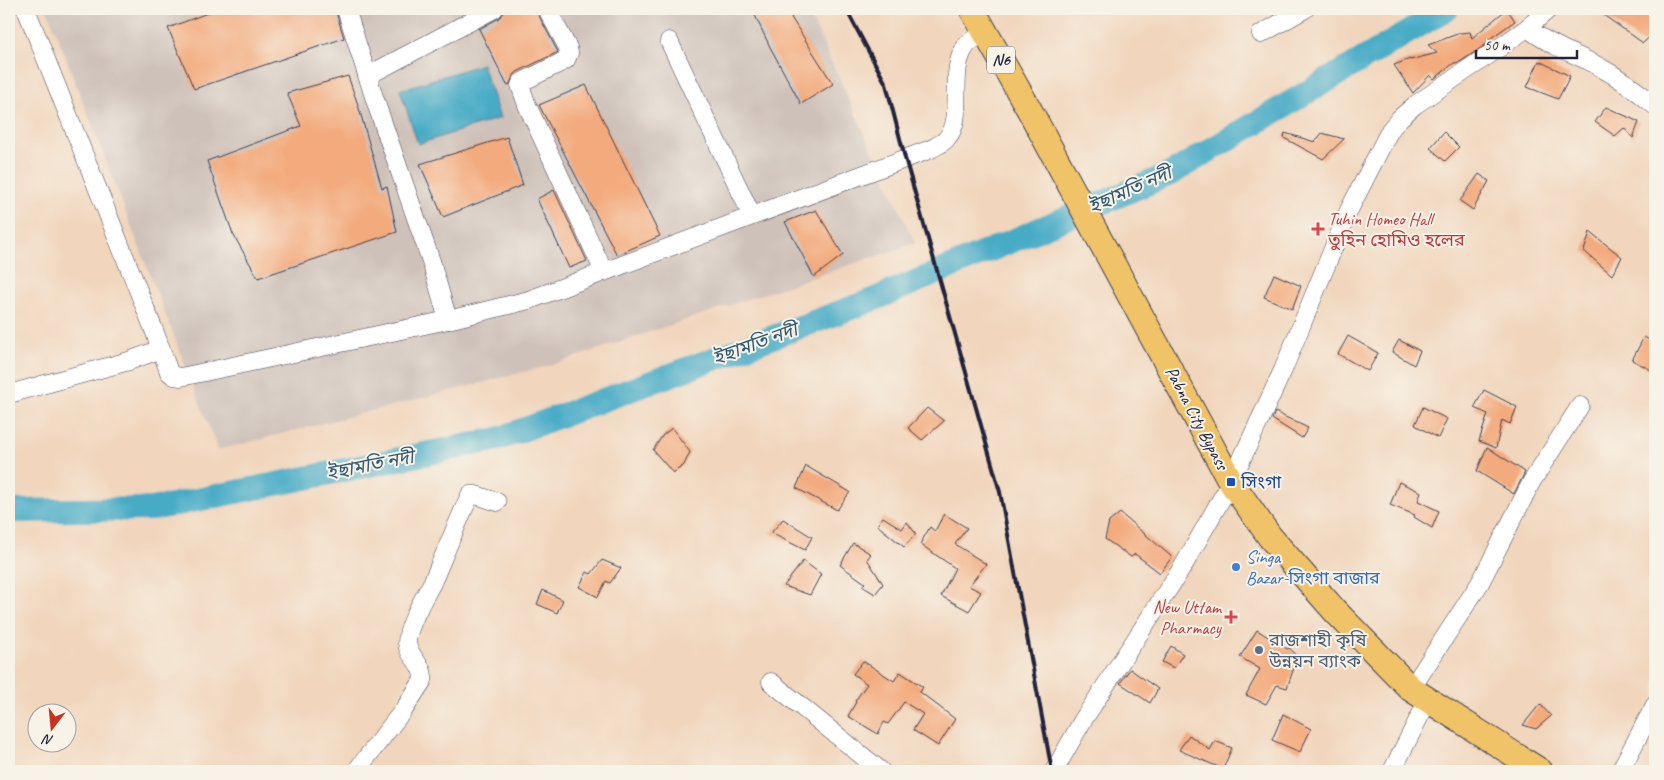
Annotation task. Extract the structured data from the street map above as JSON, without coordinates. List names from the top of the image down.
{
  "streets": {
    "highway": ["N6", "Pabna City Bypass"]
  },
  "crossings": [
    ["N6", "Pabna City Bypass"]
  ],
  "water": ["ইছামতি নদী"],
  "places": {
    "health": ["Tuhin Homeo Hall তুহিন হোমিও হলের", "New Uttam Pharmacy"],
    "transit": ["সিংগা"],
    "other": ["Singa Bazar-সিংগা বাজার", "রাজশাহী কৃষি উন্নয়ন ব্যাংক"]
  },
  "scale_bar": "50 m",
  "north": "bottom"
}
